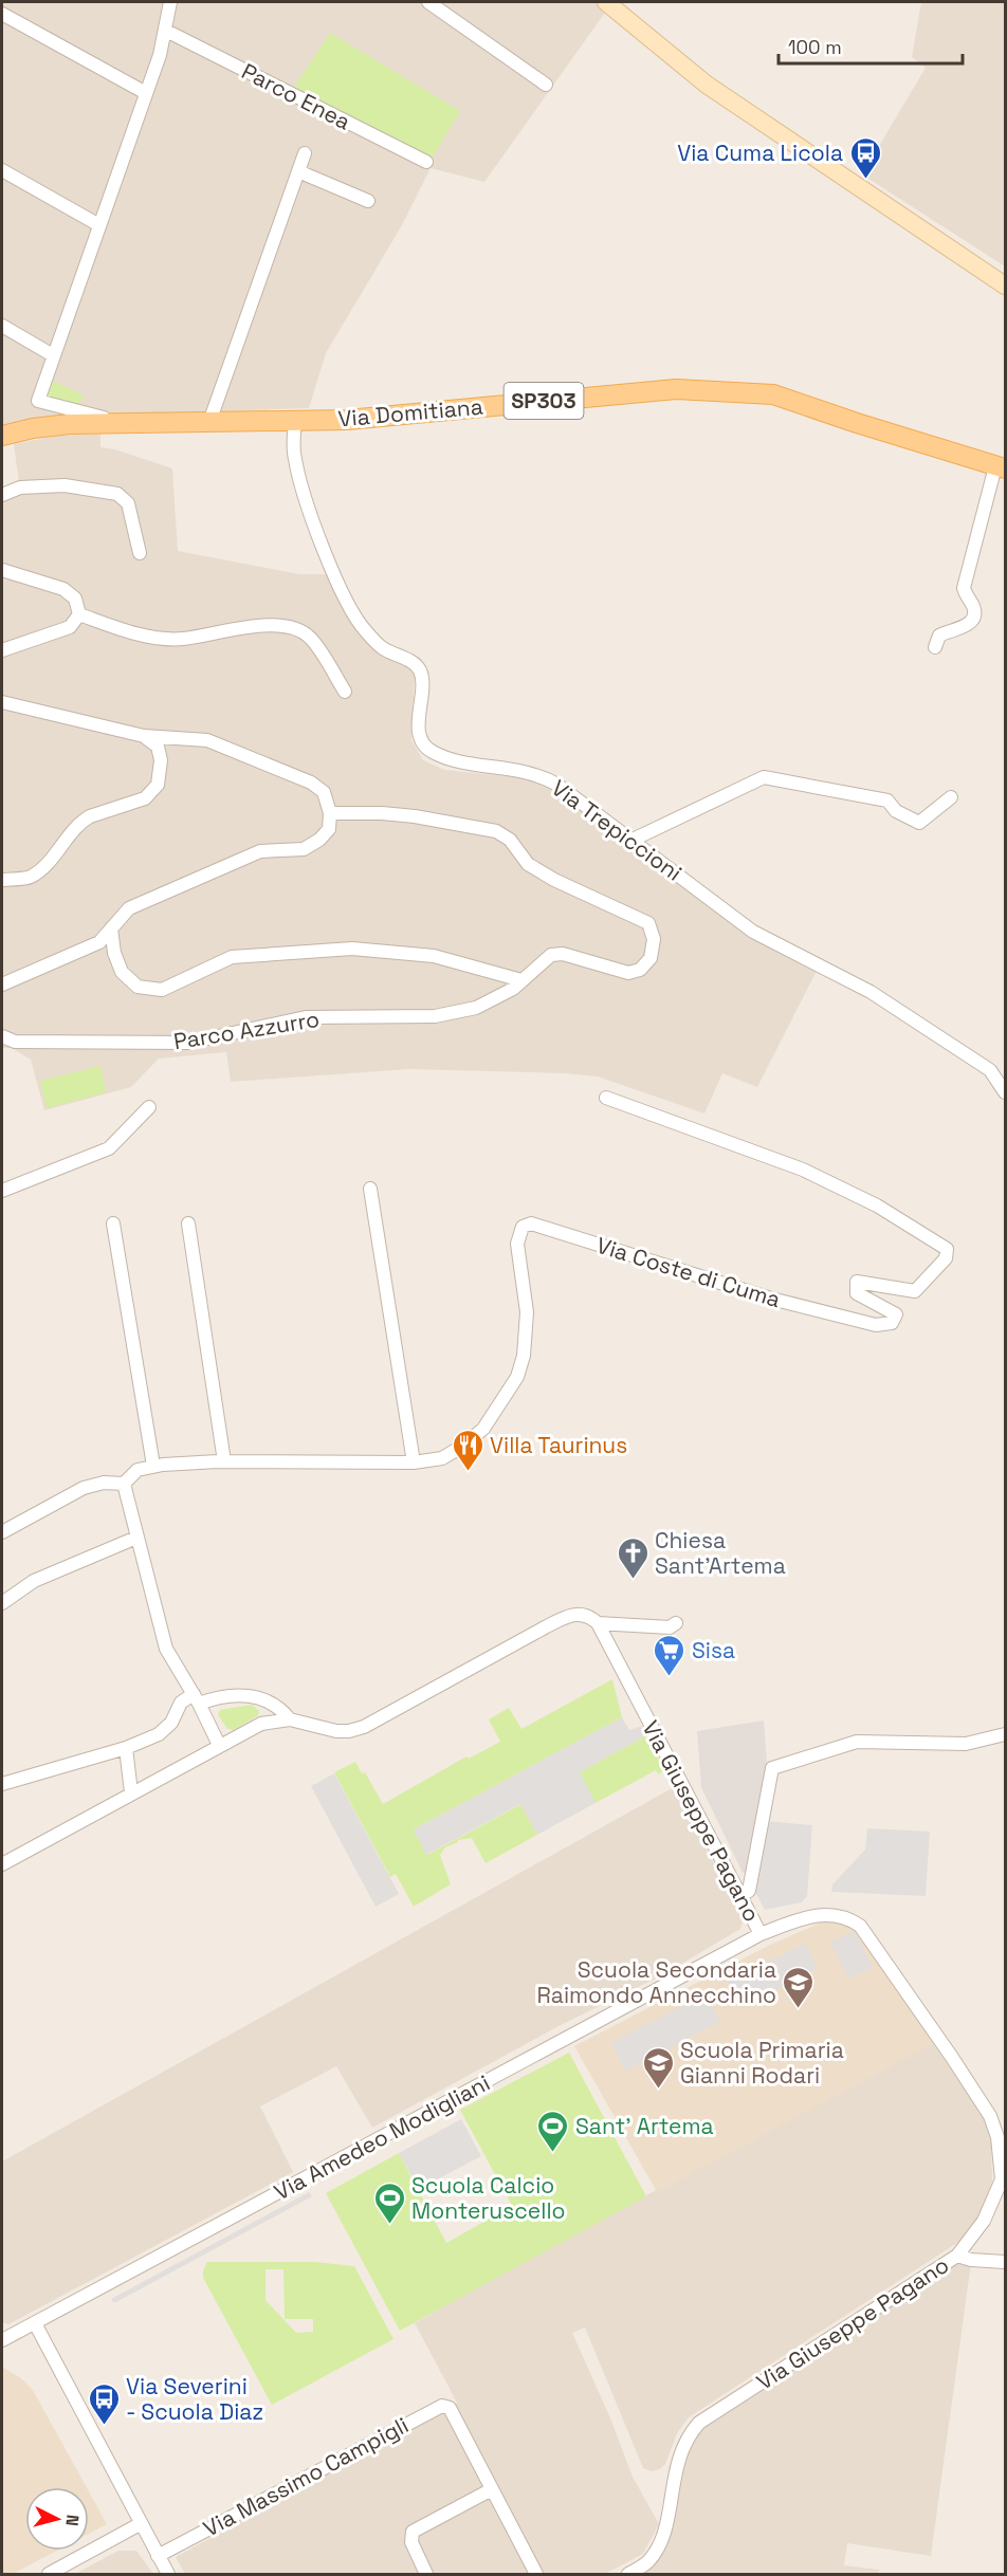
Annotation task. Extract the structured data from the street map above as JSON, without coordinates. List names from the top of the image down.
{
  "streets": {
    "main road": ["SP303", "Via Domitiana"],
    "street": [
      "Parco Enea",
      "Via Trepiccioni",
      "Parco Azzurro",
      "Via Coste di Cuma",
      "Via Giuseppe Pagano",
      "Via Amedeo Modigliani",
      "Via Massimo Campigli"
    ]
  },
  "crossings": [
    ["Via Domitiana", "Via Trepiccioni"],
    ["Via Giuseppe Pagano", "Via Amedeo Modigliani"]
  ],
  "places": {
    "bus stop": ["Via Cuma Licola", "Via Severini - Scuola Diaz"],
    "restaurant": ["Villa Taurinus"],
    "church": ["Chiesa Sant'Artema"],
    "supermarket": ["Sisa"],
    "school or university": ["Scuola Secondaria Raimondo Annecchino", "Scuola Primaria Gianni Rodari"],
    "sports": ["Sant' Artema", "Scuola Calcio Monteruscello"]
  },
  "scale_bar": "100 m",
  "north": "right"
}
